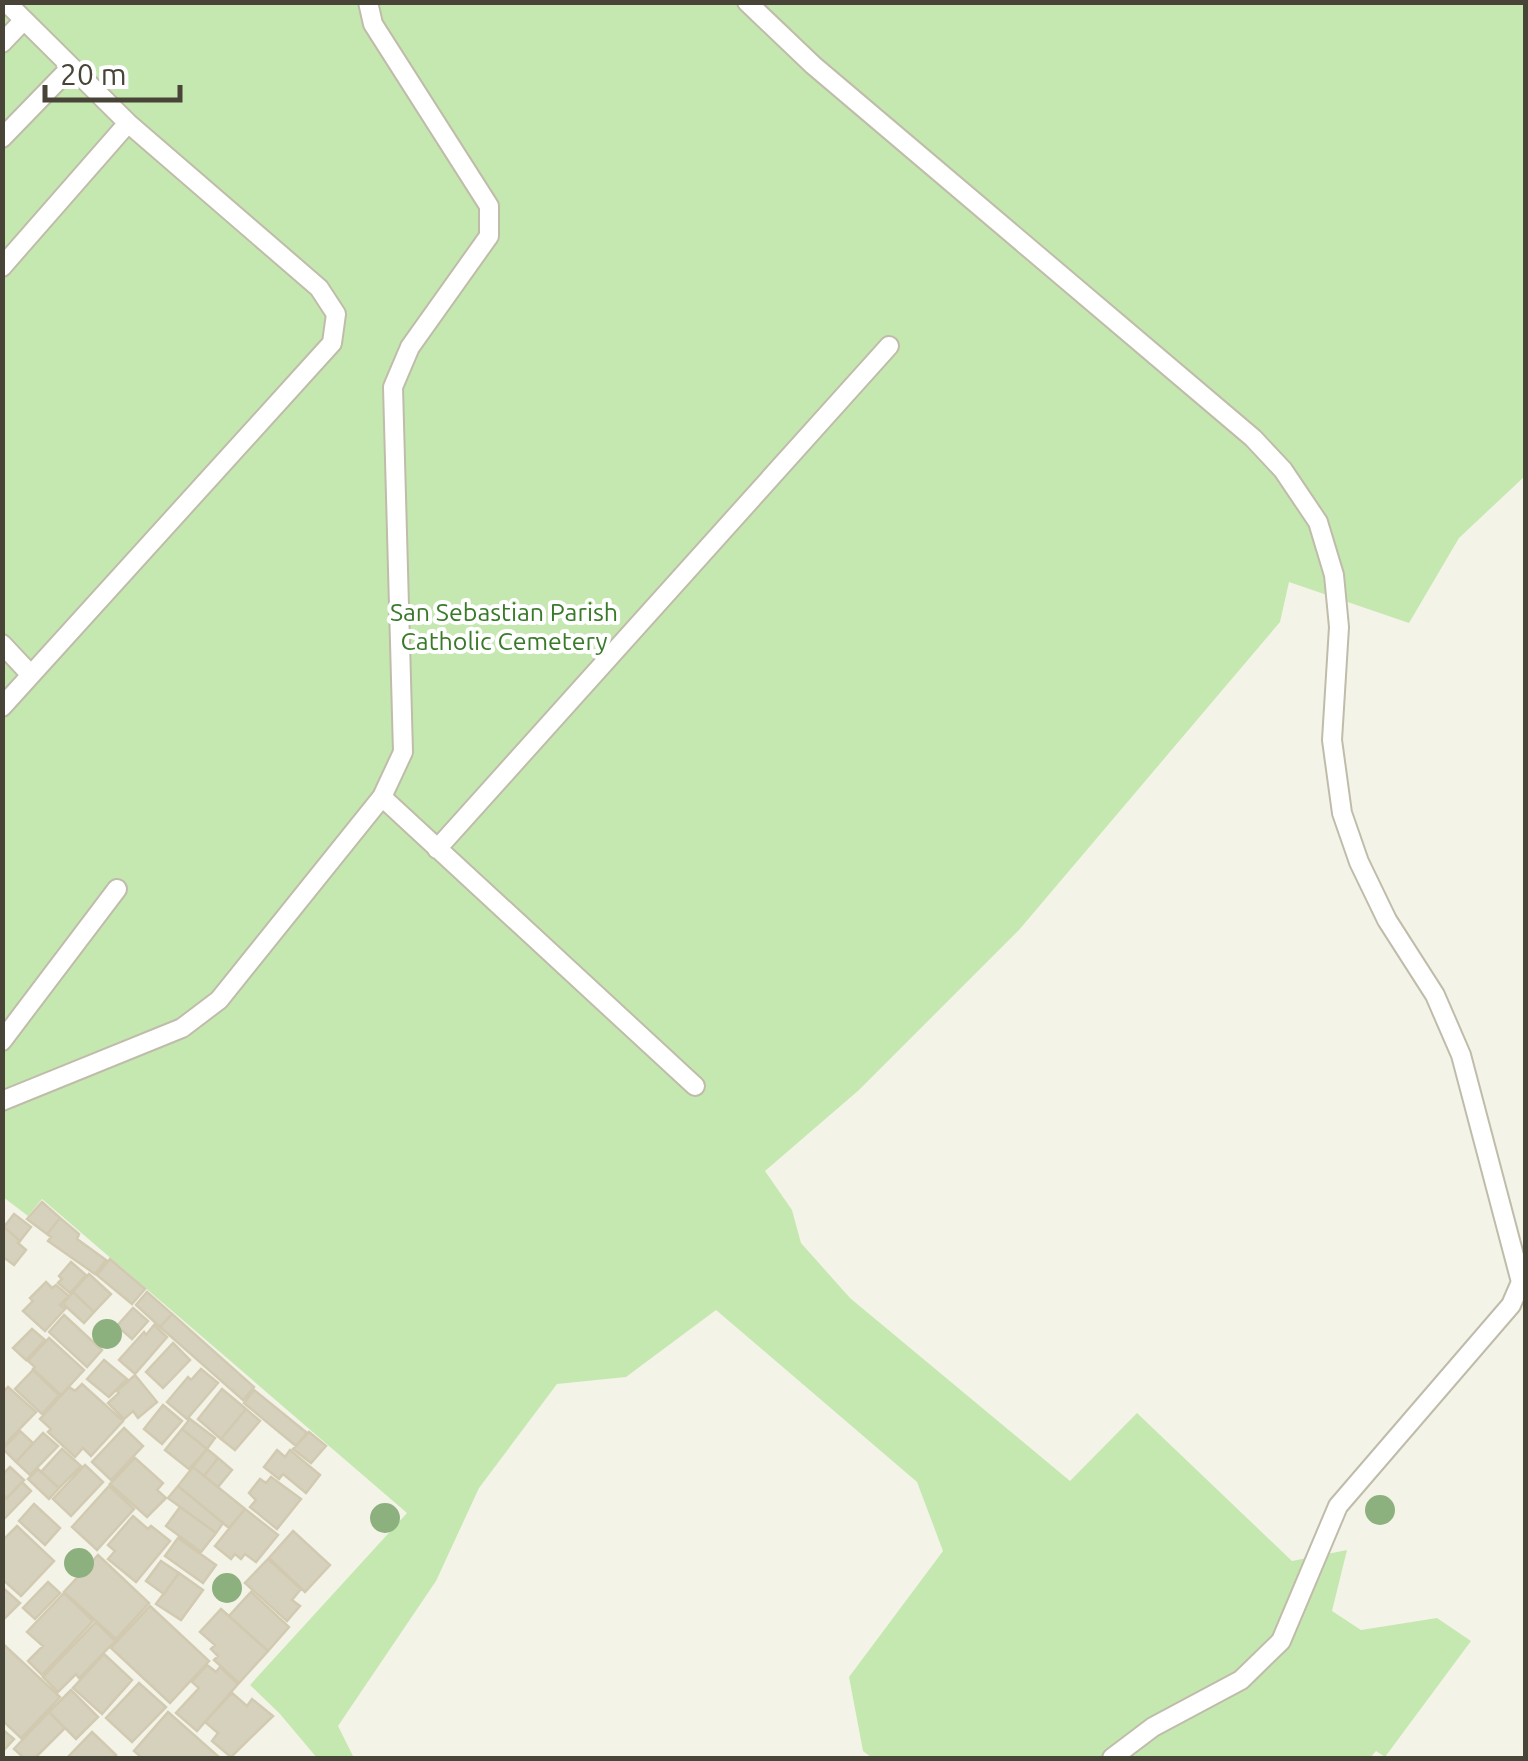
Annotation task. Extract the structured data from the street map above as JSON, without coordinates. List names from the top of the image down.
{
  "parks": ["San Sebastian Parish Catholic Cemetery"],
  "scale_bar": "20 m"
}
